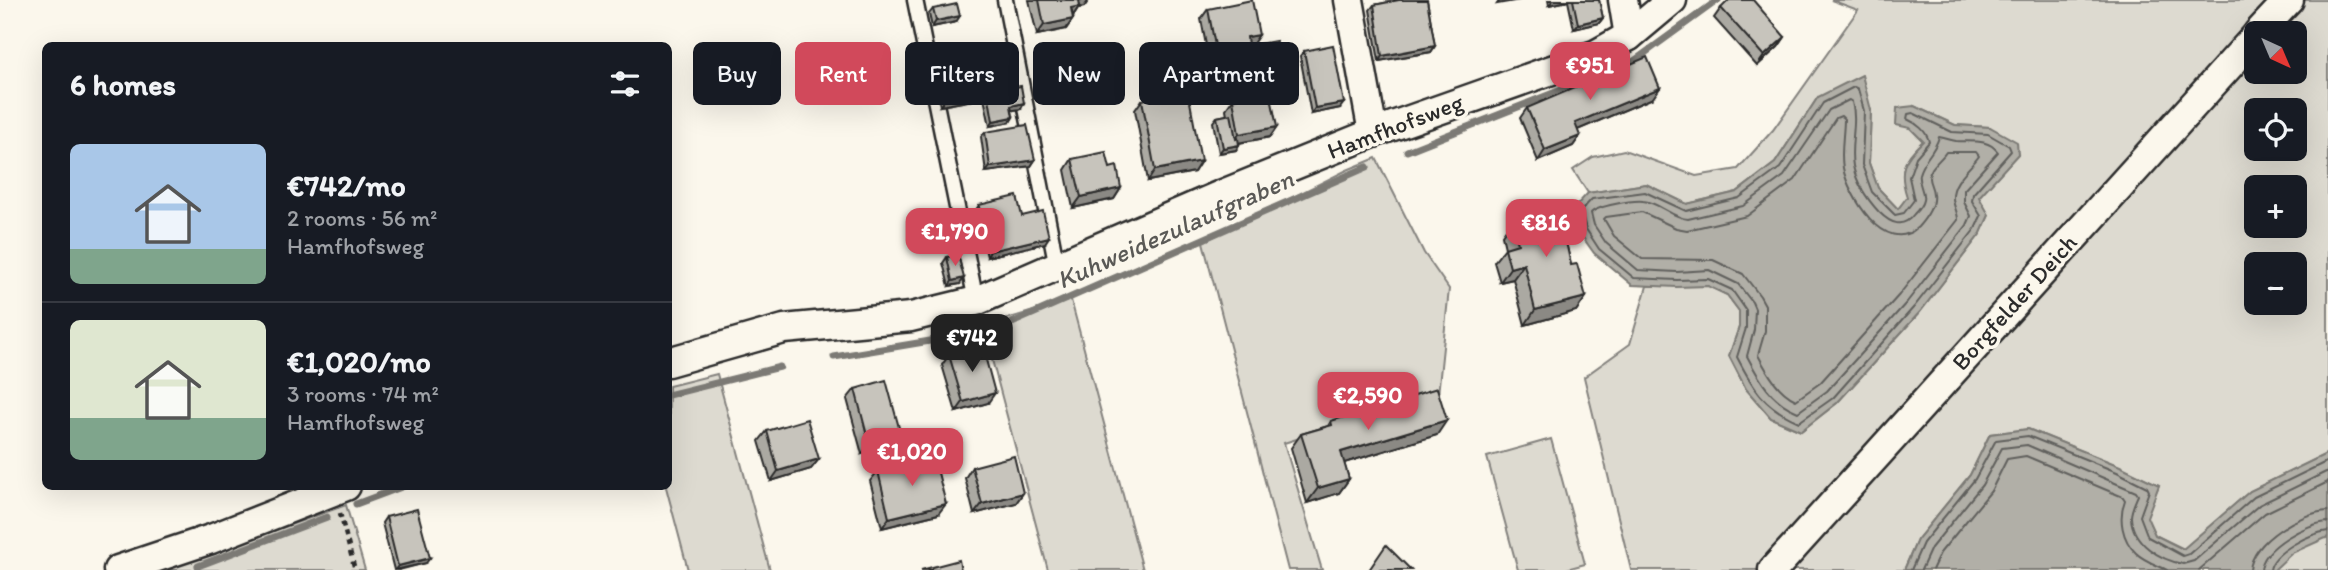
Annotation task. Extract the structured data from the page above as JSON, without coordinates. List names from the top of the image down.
{
  "streets": {
    "street": ["Hamfhofsweg", "Borgfelder Deich"]
  },
  "water": ["Kuhweidezulaufgraben"],
  "north": "bottom right",
  "page": {
    "map_buttons": ["+", "−"],
    "price": [
      "€951",
      "€816",
      "€1,790",
      "€742",
      "€2,590",
      "€1,020"
    ],
    "chip": [
      "Buy",
      "Rent",
      "Filters",
      "New",
      "Apartment"
    ],
    "heading": "6 homes",
    "list": [
      {
        "name": "€742/mo",
        "note": "2 rooms · 56 m² · Hamfhofsweg"
      },
      {
        "name": "€1,020/mo",
        "note": "3 rooms · 74 m² · Hamfhofsweg"
      }
    ]
  }
}
